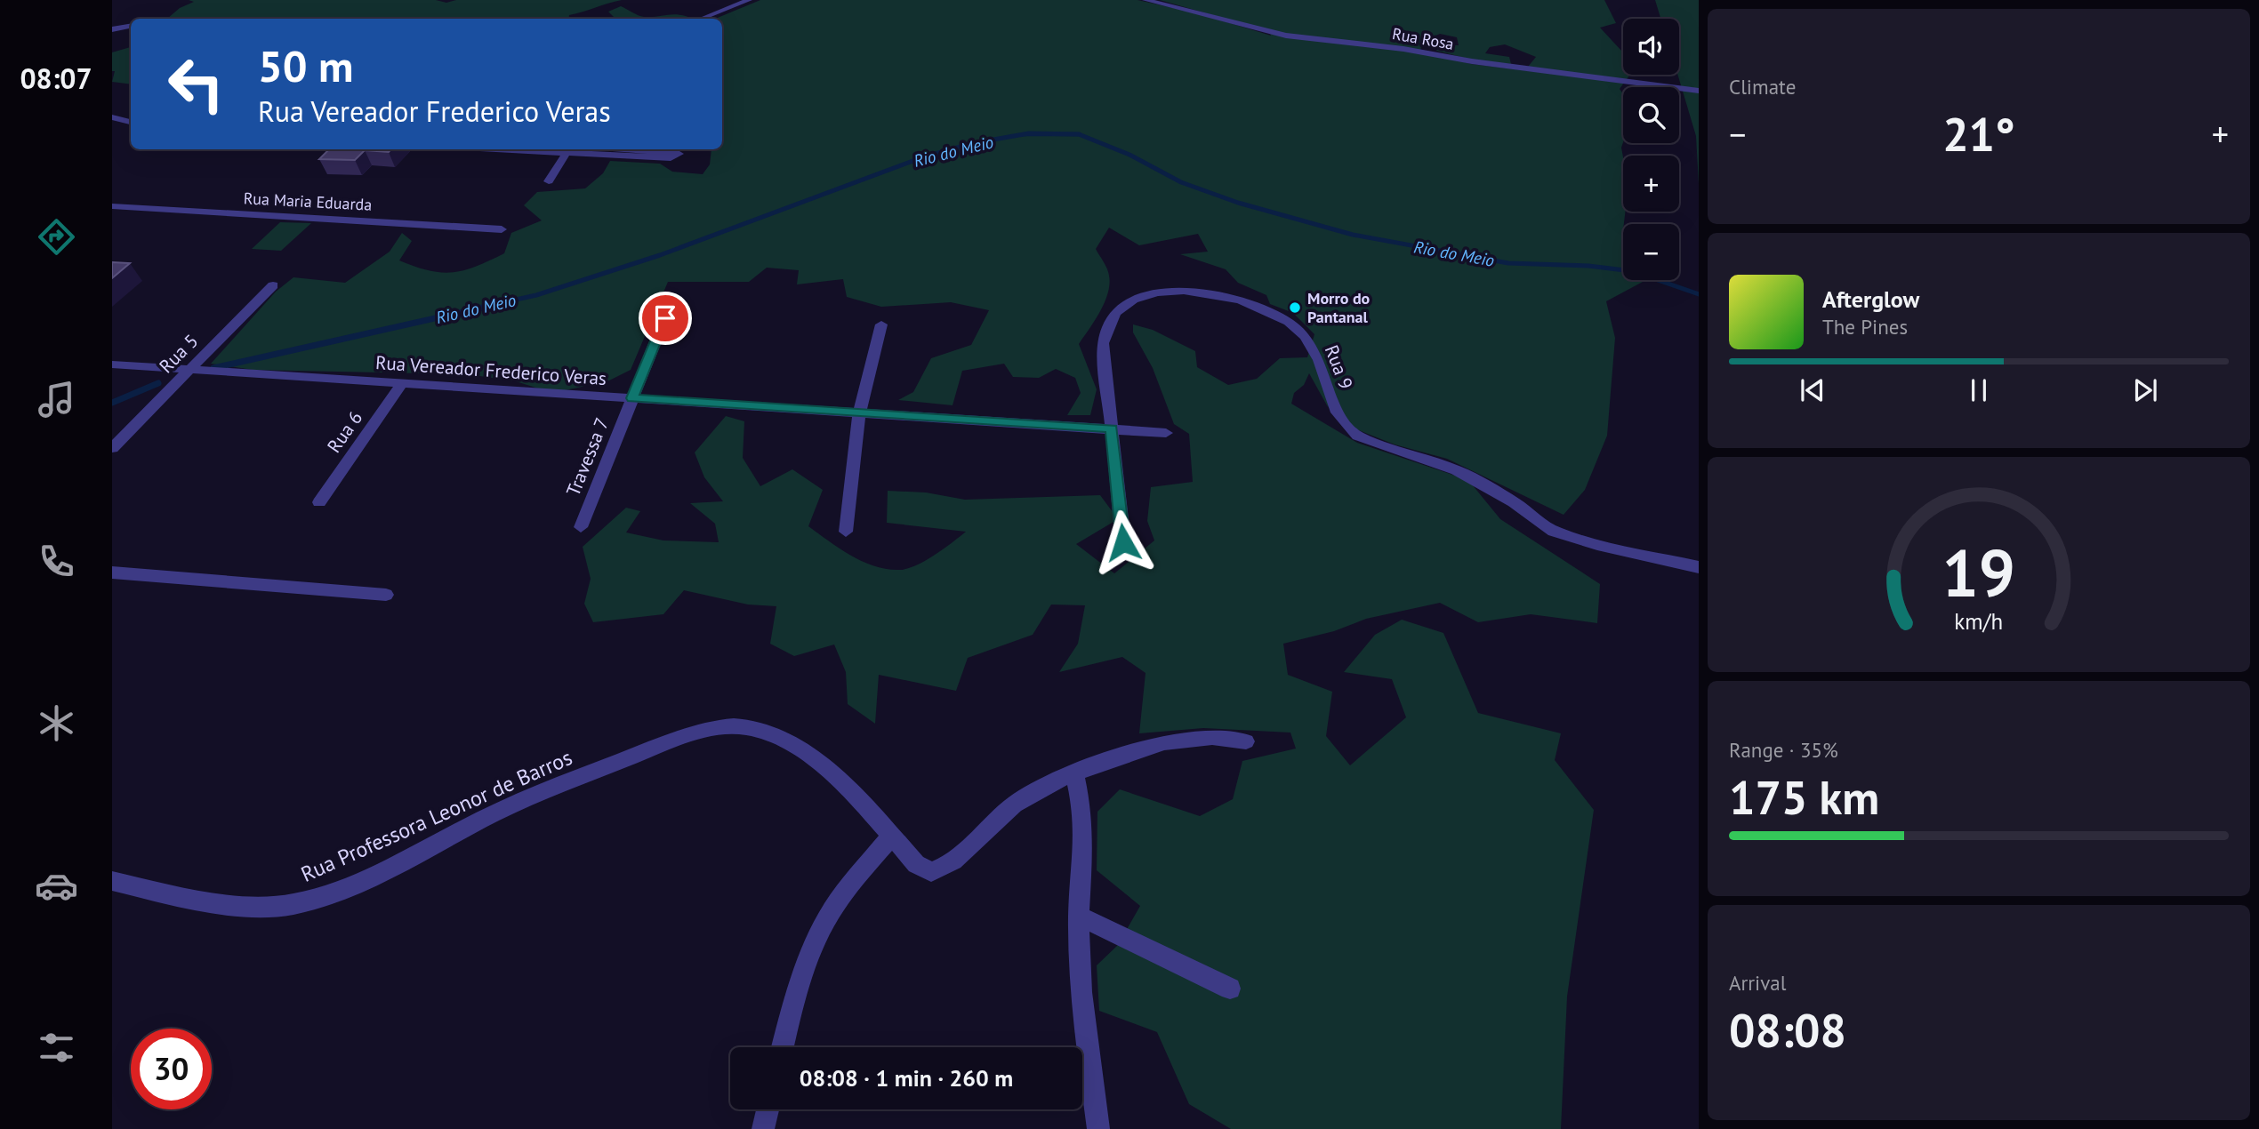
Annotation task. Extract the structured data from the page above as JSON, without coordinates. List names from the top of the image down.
{
  "streets": {
    "street": [
      "Rua Rosa",
      "Rua Maria Eduarda",
      "Rua 5",
      "Rua 9",
      "Rua Vereador Frederico Veras",
      "Rua 6",
      "Travessa 7",
      "Rua Professora Leonor de Barros"
    ]
  },
  "crossings": [
    ["Rua 5", "Rua Vereador Frederico Veras"],
    ["Rua 9", "Rua Vereador Frederico Veras"],
    ["Rua Vereador Frederico Veras", "Rua 6"],
    ["Rua Vereador Frederico Veras", "Travessa 7"]
  ],
  "water": ["Rio do Meio"],
  "places": ["Morro do Pantanal"],
  "page": {
    "tabs": "08:07",
    "tile": [
      "Climate",
      ["Range · 35%", "175 km"],
      ["Arrival", "08:08"]
    ],
    "map_buttons": ["+", "−"],
    "turn": ["50 m", "Rua Vereador Frederico Veras"],
    "heat": ["−", "21°", "+"],
    "song": ["Afterglow", "The Pines"],
    "limit": "30",
    "trip": "08:08 · 1 min · 260 m",
    "gauge": ["19", "km/h"]
  }
}
